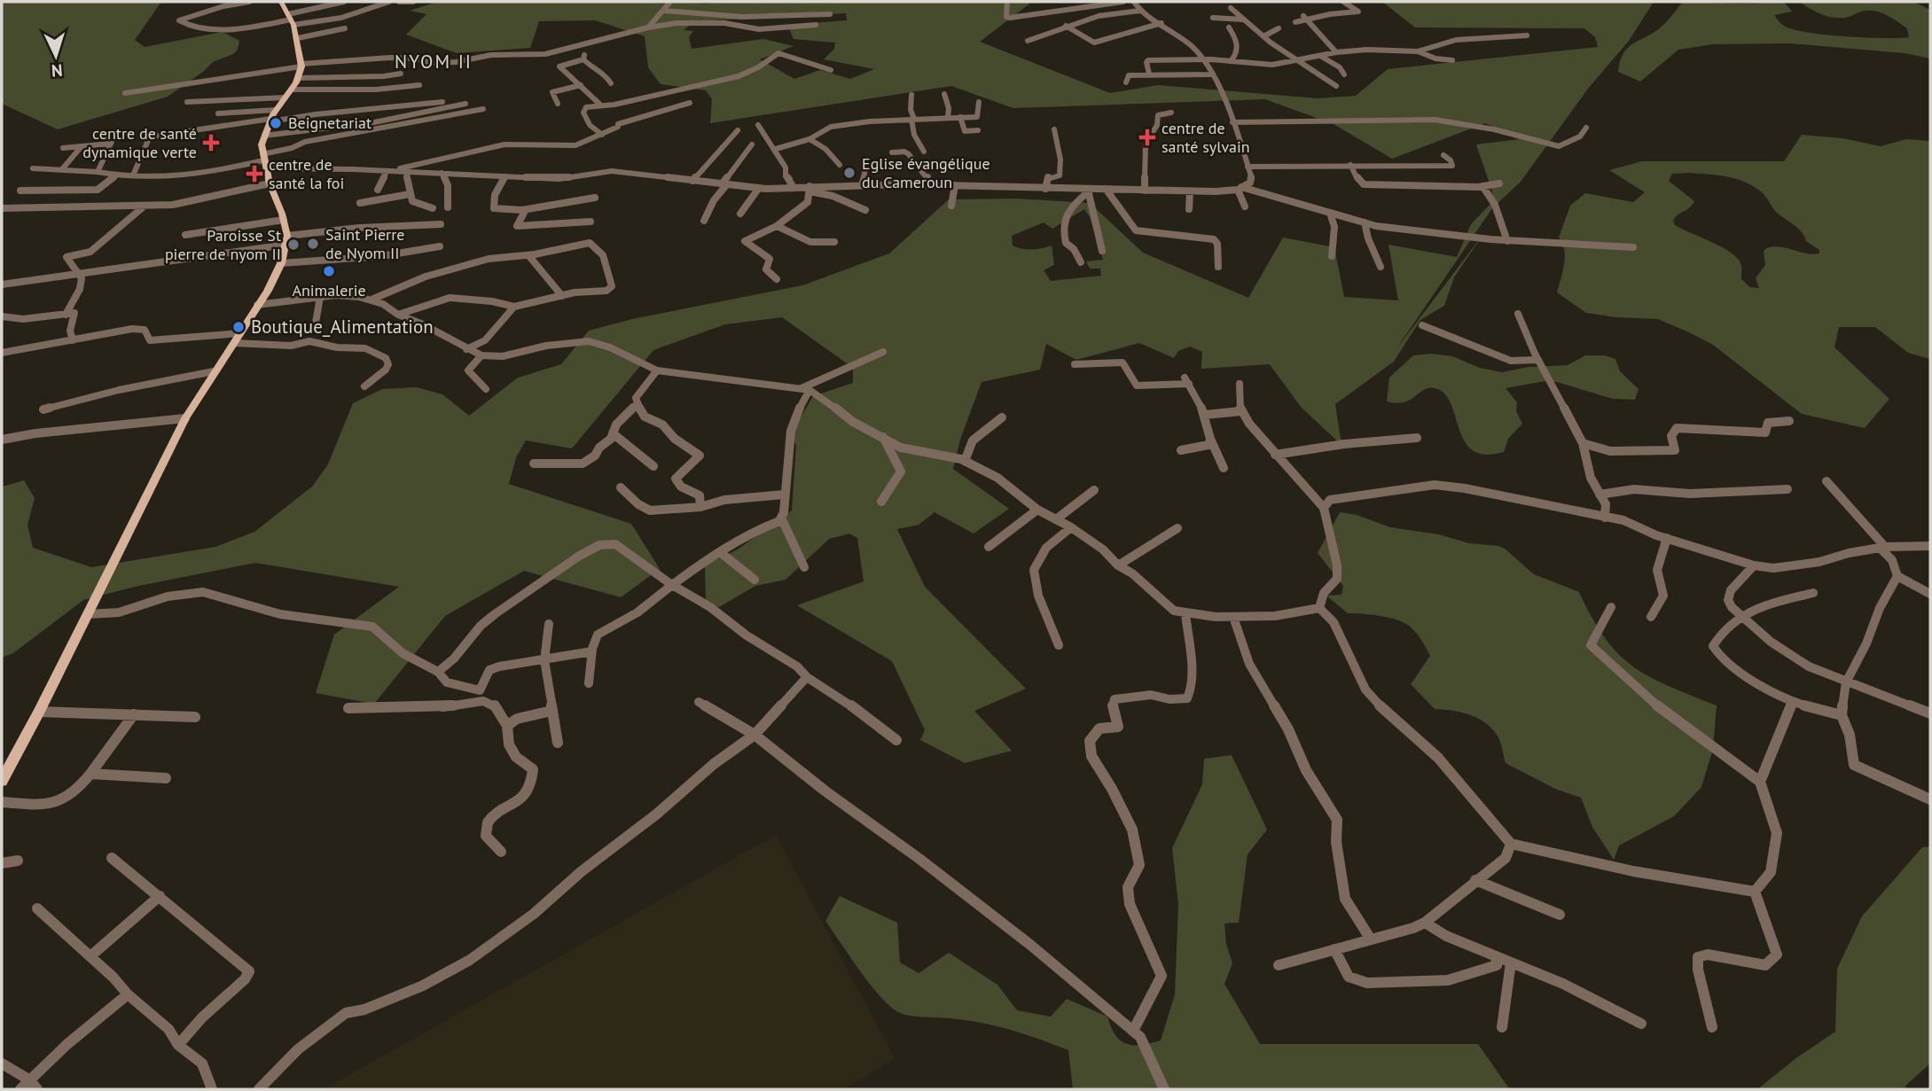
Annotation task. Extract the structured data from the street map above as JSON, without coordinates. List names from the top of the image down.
{
  "districts": ["NYOM II"],
  "places": {
    "other": [
      "Beignetariat",
      "Eglise évangélique du Cameroun",
      "Saint Pierre de Nyom II",
      "Paroisse St pierre de nyom II",
      "Animalerie",
      "Boutique_Alimentation"
    ],
    "health": ["centre de santé sylvain", "centre de santé dynamique verte", "centre de santé la foi"]
  },
  "north": "bottom"
}
